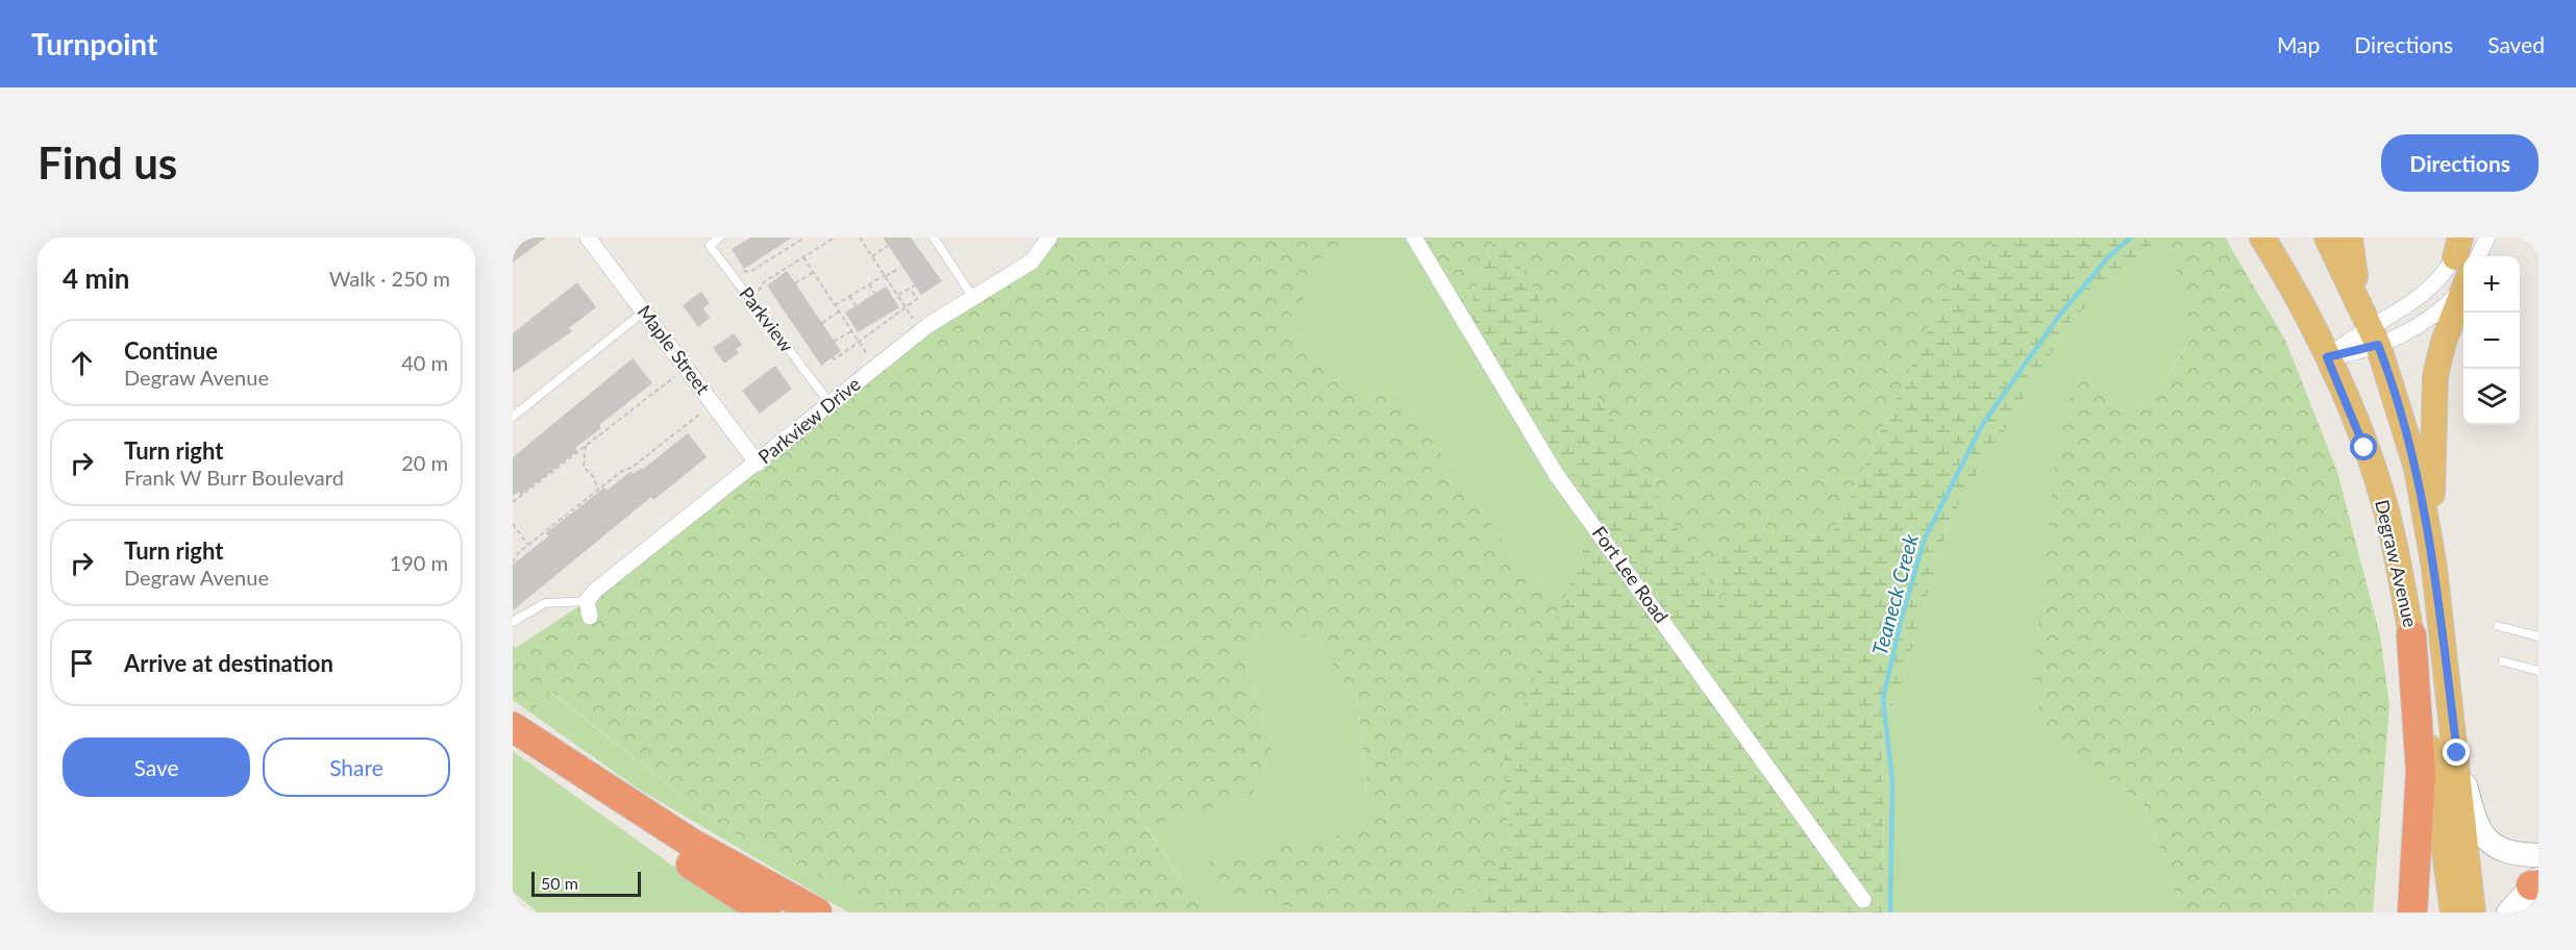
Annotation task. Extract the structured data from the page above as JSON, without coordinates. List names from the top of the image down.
{
  "streets": {
    "main road": ["Degraw Avenue"],
    "street": ["Maple Street", "Parkview Drive", "Fort Lee Road"],
    "lane": ["Parkview"]
  },
  "crossings": [
    ["Parkview", "Parkview Drive"],
    ["Maple Street", "Parkview Drive"]
  ],
  "water": ["Teaneck Creek"],
  "scale_bar": "50 m",
  "page": {
    "header": "Turnpoint",
    "nav": ["Map", "Directions", "Saved"],
    "buttons": [
      "Directions",
      ["Save", "Share"]
    ],
    "title": "Find us",
    "heading": ["4 min", "Walk · 250 m"],
    "map_buttons": ["+", "−"],
    "list": [
      ["Continue", "Degraw Avenue", "40 m"],
      ["Turn right", "Frank W Burr Boulevard", "20 m"],
      ["Turn right", "Degraw Avenue", "190 m"],
      "Arrive at destination"
    ],
    "scale": "50 m"
  }
}
